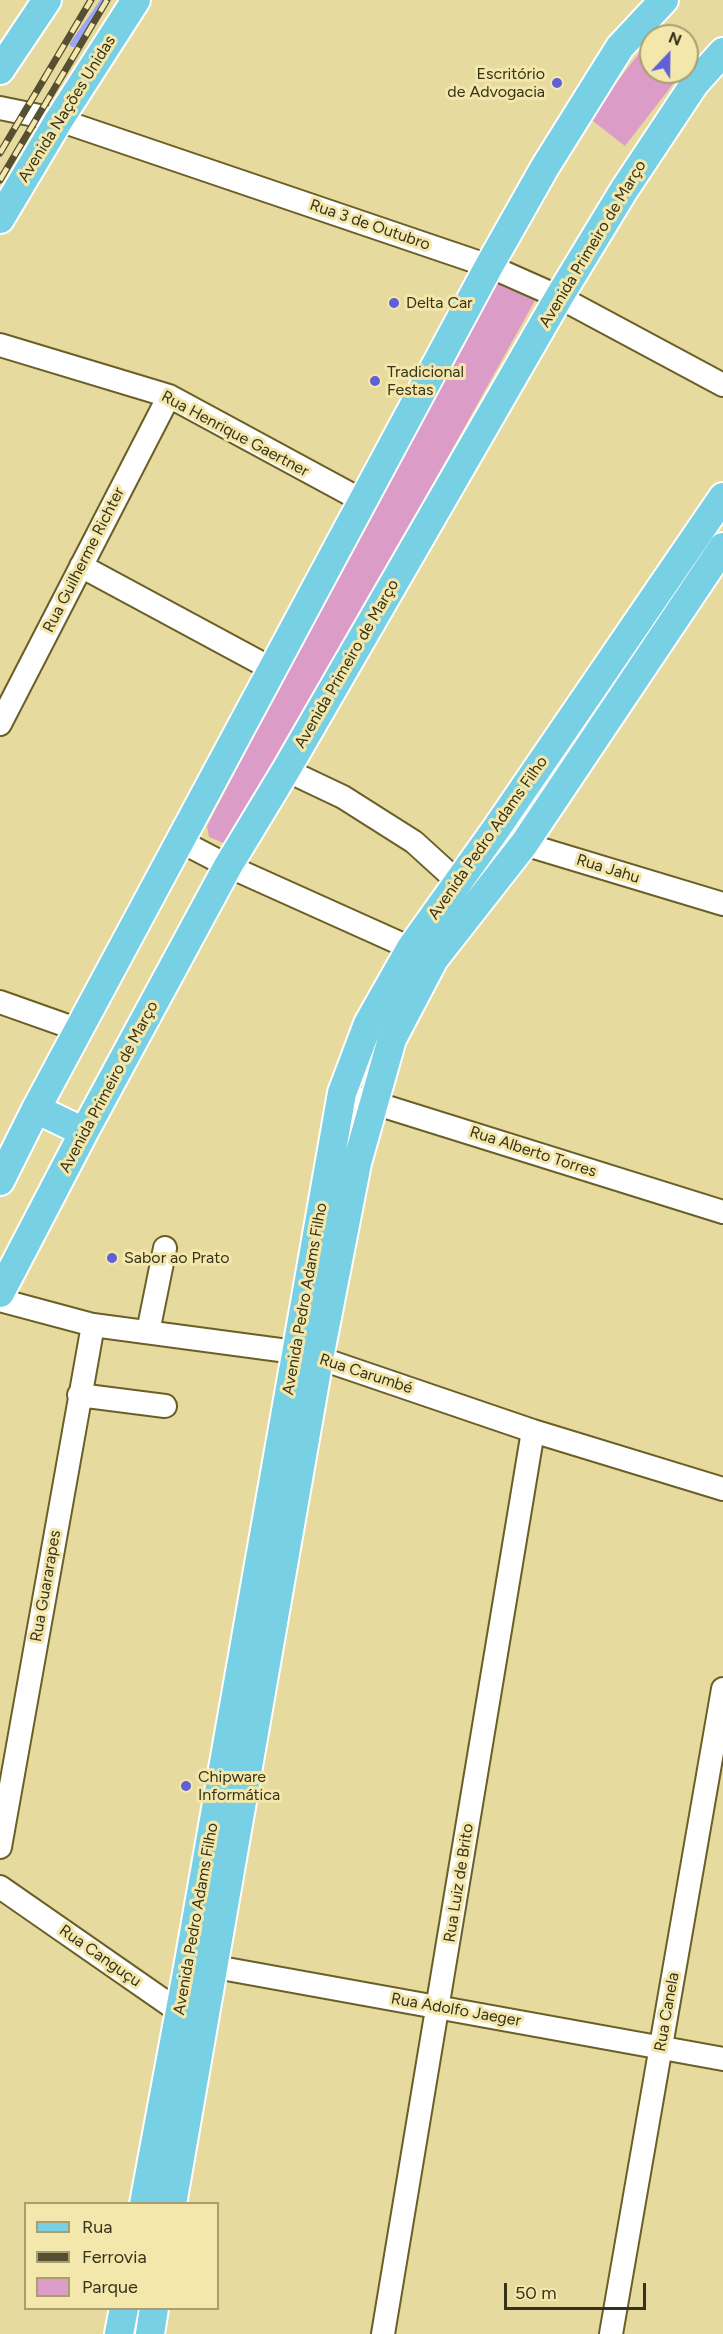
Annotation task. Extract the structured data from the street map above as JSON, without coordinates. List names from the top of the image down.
{
  "streets": {
    "main road": ["Avenida Nações Unidas", "Avenida Primeiro de Março", "Avenida Pedro Adams Filho"],
    "street": [
      "Rua 3 de Outubro",
      "Rua Henrique Gaertner",
      "Rua Guilherme Richter",
      "Rua Jahu",
      "Rua Alberto Torres",
      "Rua Carumbé",
      "Rua Guararapes",
      "Rua Luiz de Brito",
      "Rua Canguçu",
      "Rua Adolfo Jaeger",
      "Rua Canela"
    ]
  },
  "crossings": [
    ["Avenida Nações Unidas", "Rua 3 de Outubro"],
    ["Rua 3 de Outubro", "Avenida Primeiro de Março"],
    ["Rua Henrique Gaertner", "Rua Guilherme Richter"],
    ["Avenida Pedro Adams Filho", "Rua Jahu"],
    ["Avenida Pedro Adams Filho", "Rua Alberto Torres"],
    ["Avenida Pedro Adams Filho", "Rua Carumbé"],
    ["Avenida Pedro Adams Filho", "Rua Canguçu"],
    ["Avenida Pedro Adams Filho", "Rua Adolfo Jaeger"],
    ["Rua Carumbé", "Rua Guararapes"],
    ["Rua Carumbé", "Rua Luiz de Brito"],
    ["Rua Luiz de Brito", "Rua Adolfo Jaeger"],
    ["Rua Adolfo Jaeger", "Rua Canela"]
  ],
  "places": [
    "Escritório de Advogacia",
    "Delta Car",
    "Tradicional Festas",
    "Sabor ao Prato",
    "Chipware Informática"
  ],
  "legend": ["Rua", "Ferrovia", "Parque"],
  "scale_bar": "50 m",
  "north": "top"
}
